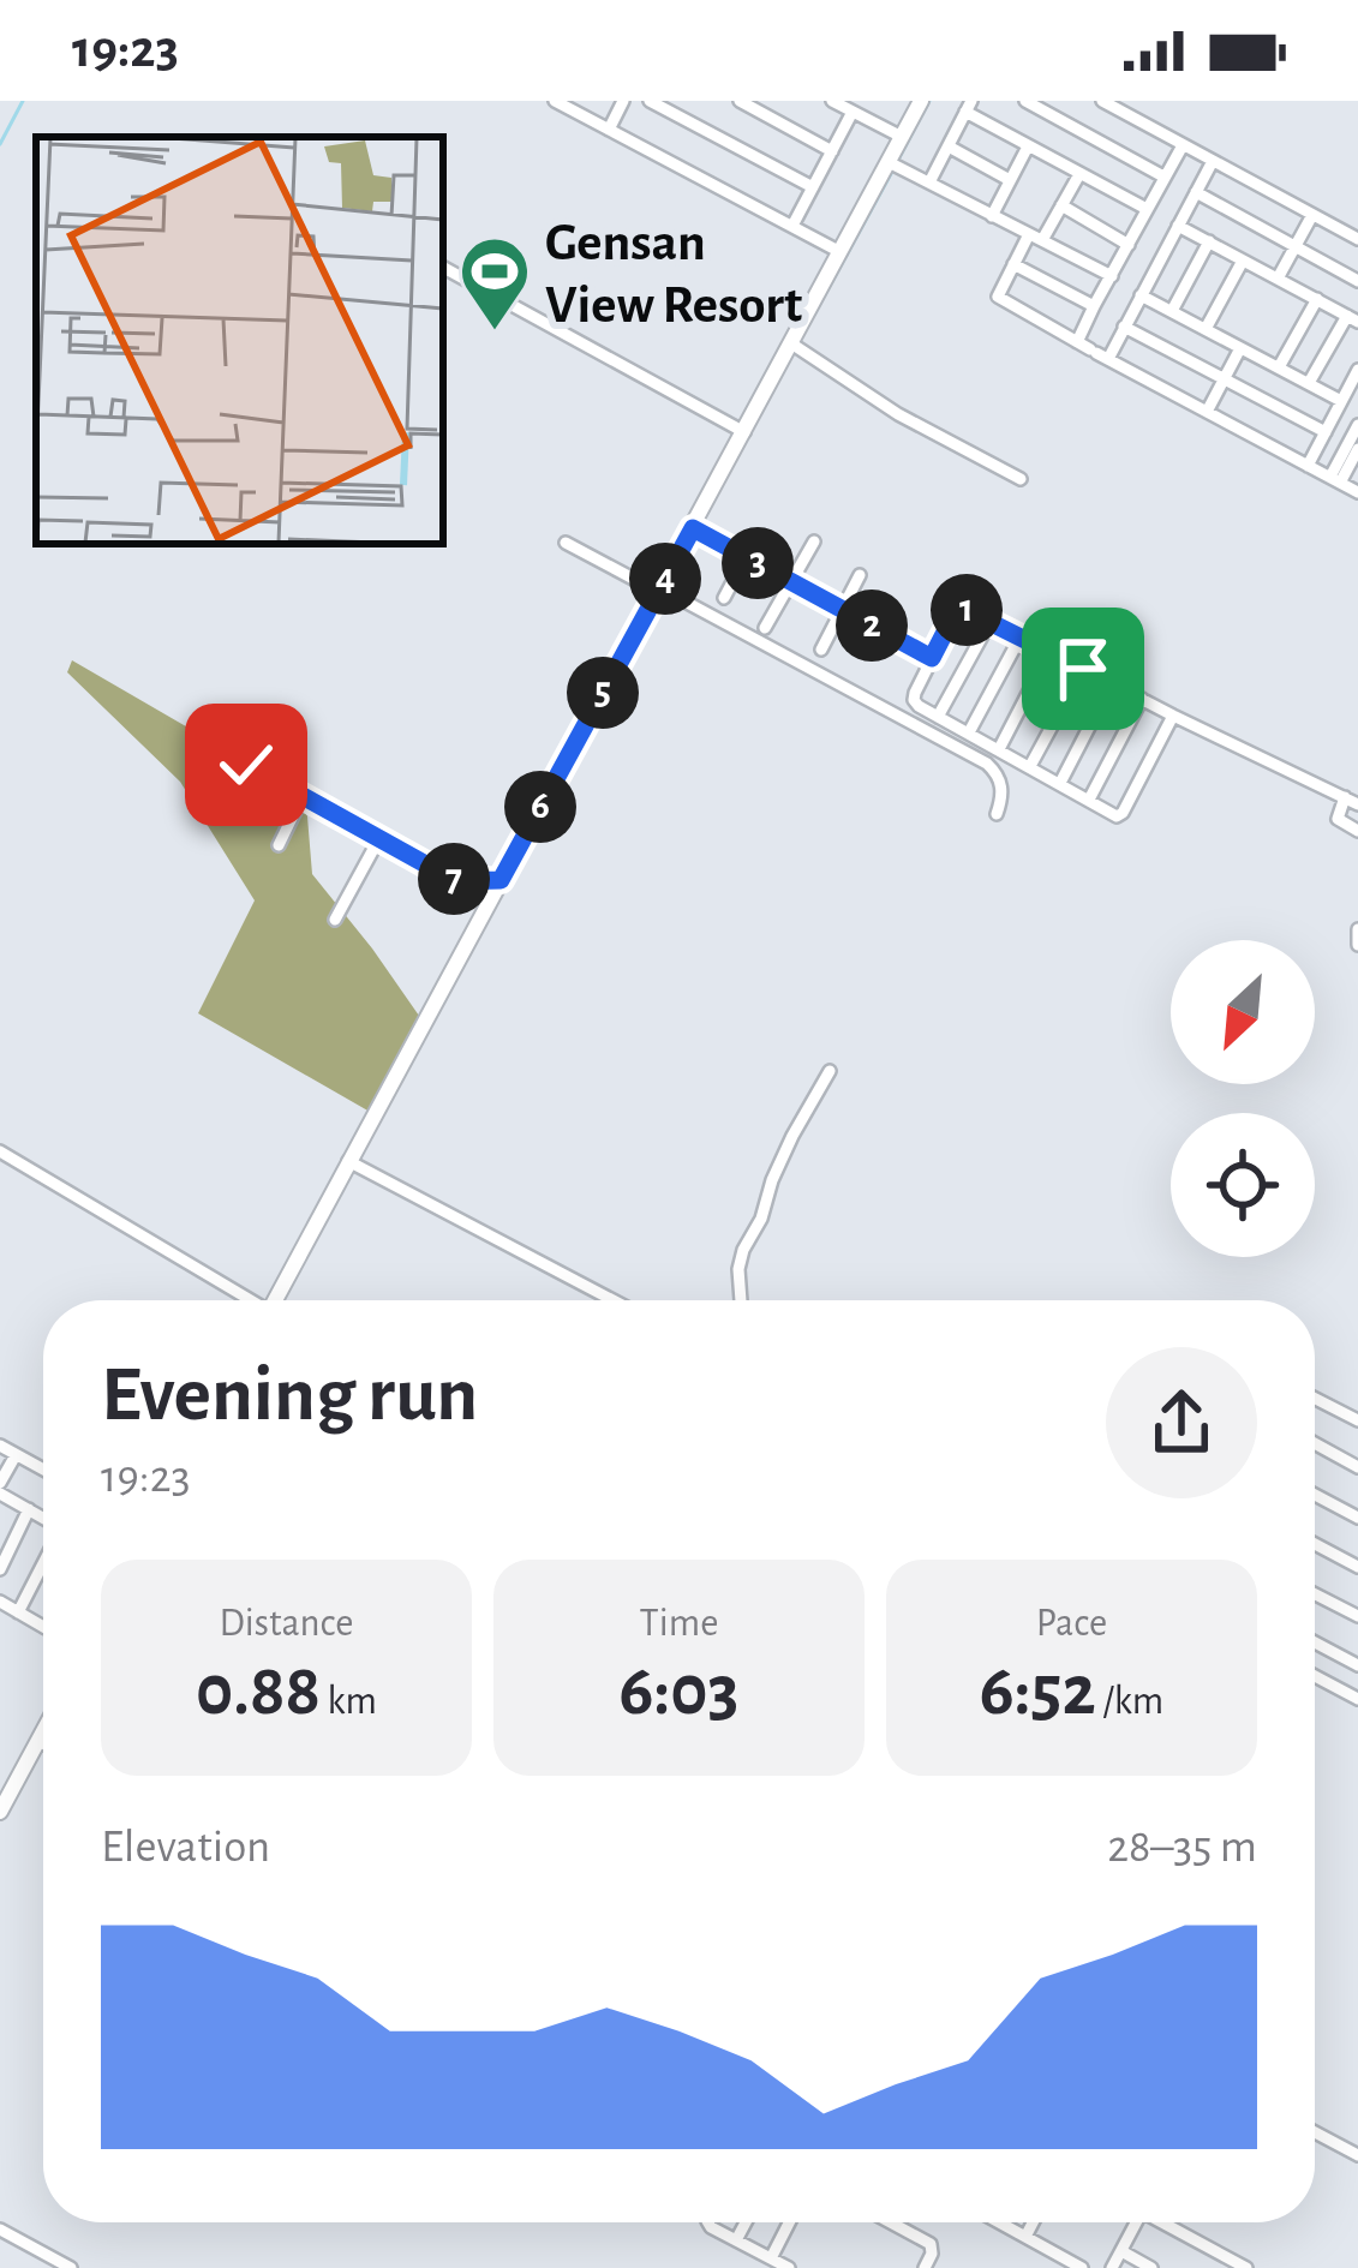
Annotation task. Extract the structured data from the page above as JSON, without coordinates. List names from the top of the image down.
{
  "places": {
    "sports": ["Gensan View Resort"]
  },
  "north": "bottom left",
  "page": {
    "status": "19:23",
    "pins": [
      "3",
      "4",
      "1",
      "2",
      "5",
      "6",
      "7"
    ],
    "heading": ["Evening run", "19:23"],
    "stats": [
      ["Distance", "0.88 km"],
      ["Time", "6:03"],
      ["Pace", "6:52 /km"]
    ],
    "chart": ["Elevation", "28–35 m"]
  }
}
